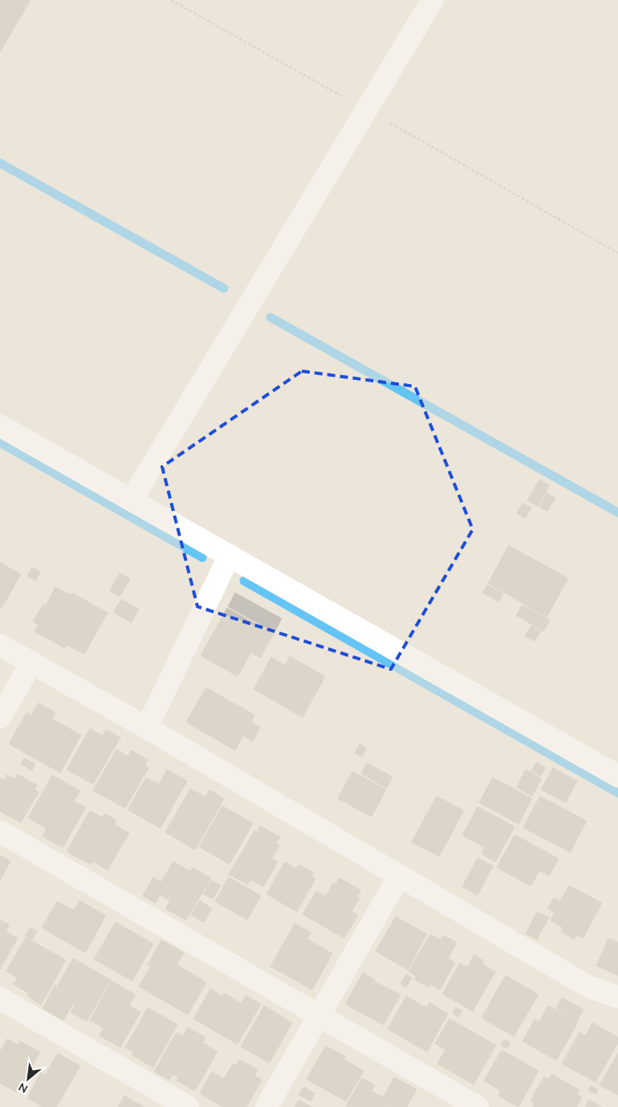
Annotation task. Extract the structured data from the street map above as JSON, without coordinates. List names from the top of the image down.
{
  "north": "bottom left"
}
